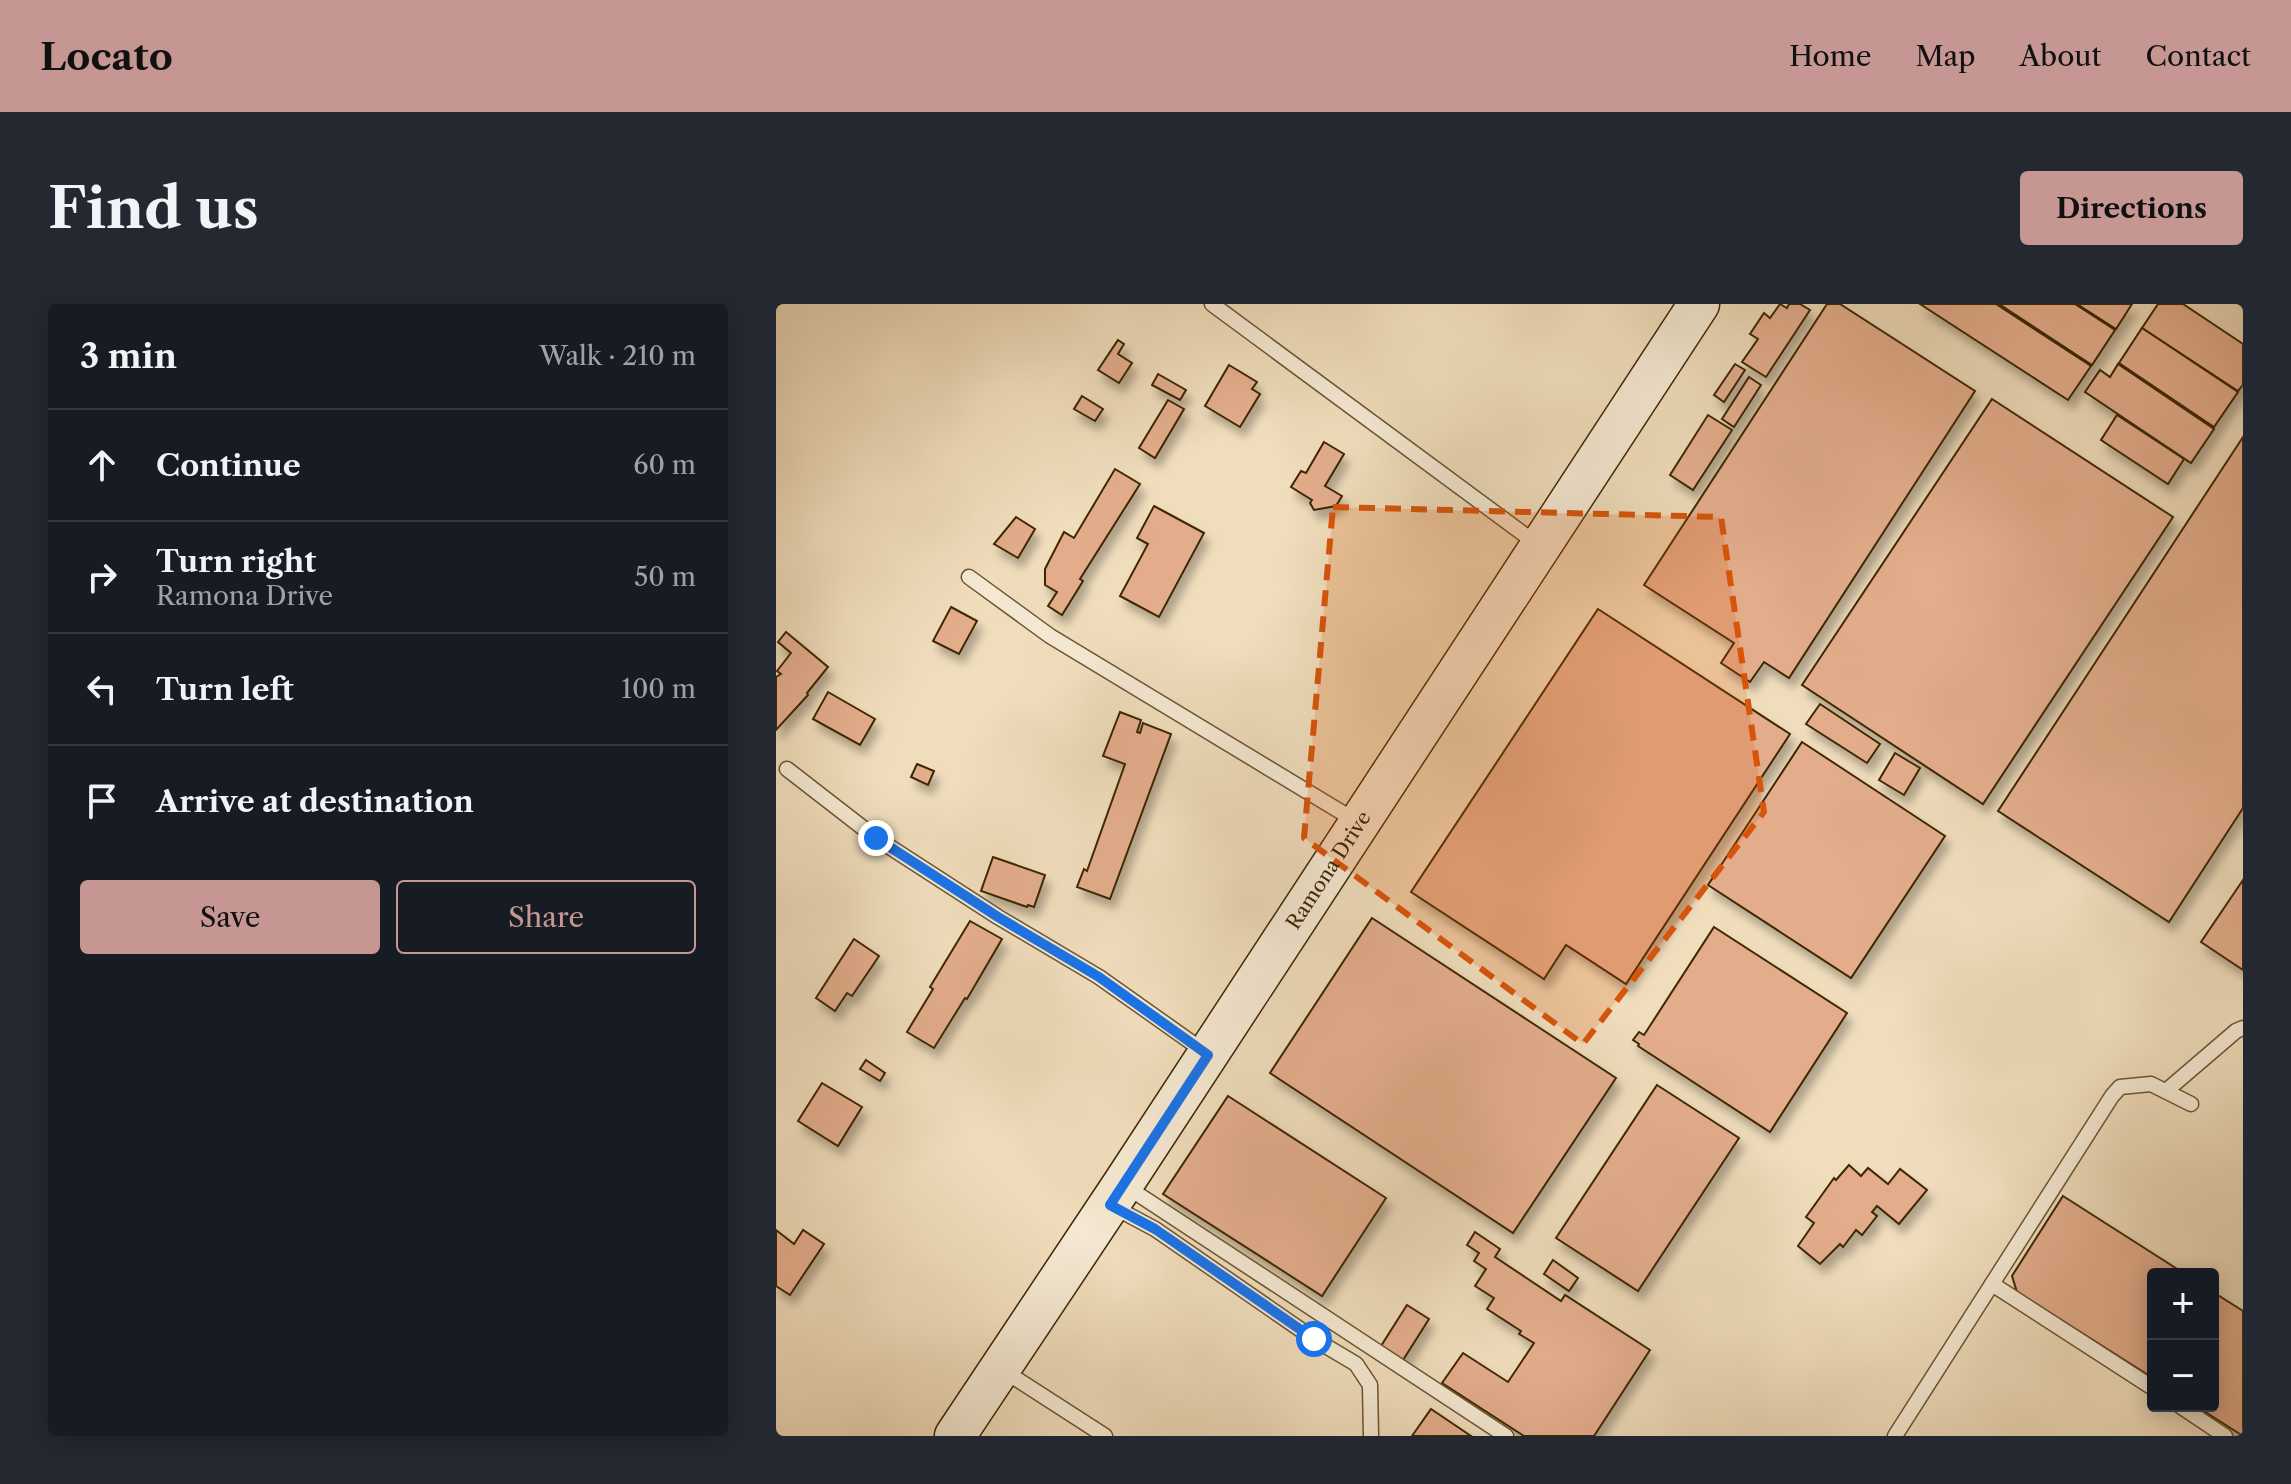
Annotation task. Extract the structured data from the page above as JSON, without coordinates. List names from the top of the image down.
{
  "streets": {
    "street": ["Ramona Drive"]
  },
  "page": {
    "header": "Locato",
    "nav": [
      "Home",
      "Map",
      "About",
      "Contact"
    ],
    "buttons": [
      "Directions",
      ["Save", "Share"]
    ],
    "title": "Find us",
    "heading": ["3 min", "Walk · 210 m"],
    "list": [
      ["Continue", "60 m"],
      ["Turn right", "Ramona Drive", "50 m"],
      ["Turn left", "100 m"],
      "Arrive at destination"
    ],
    "map_buttons": ["+", "−"]
  }
}
